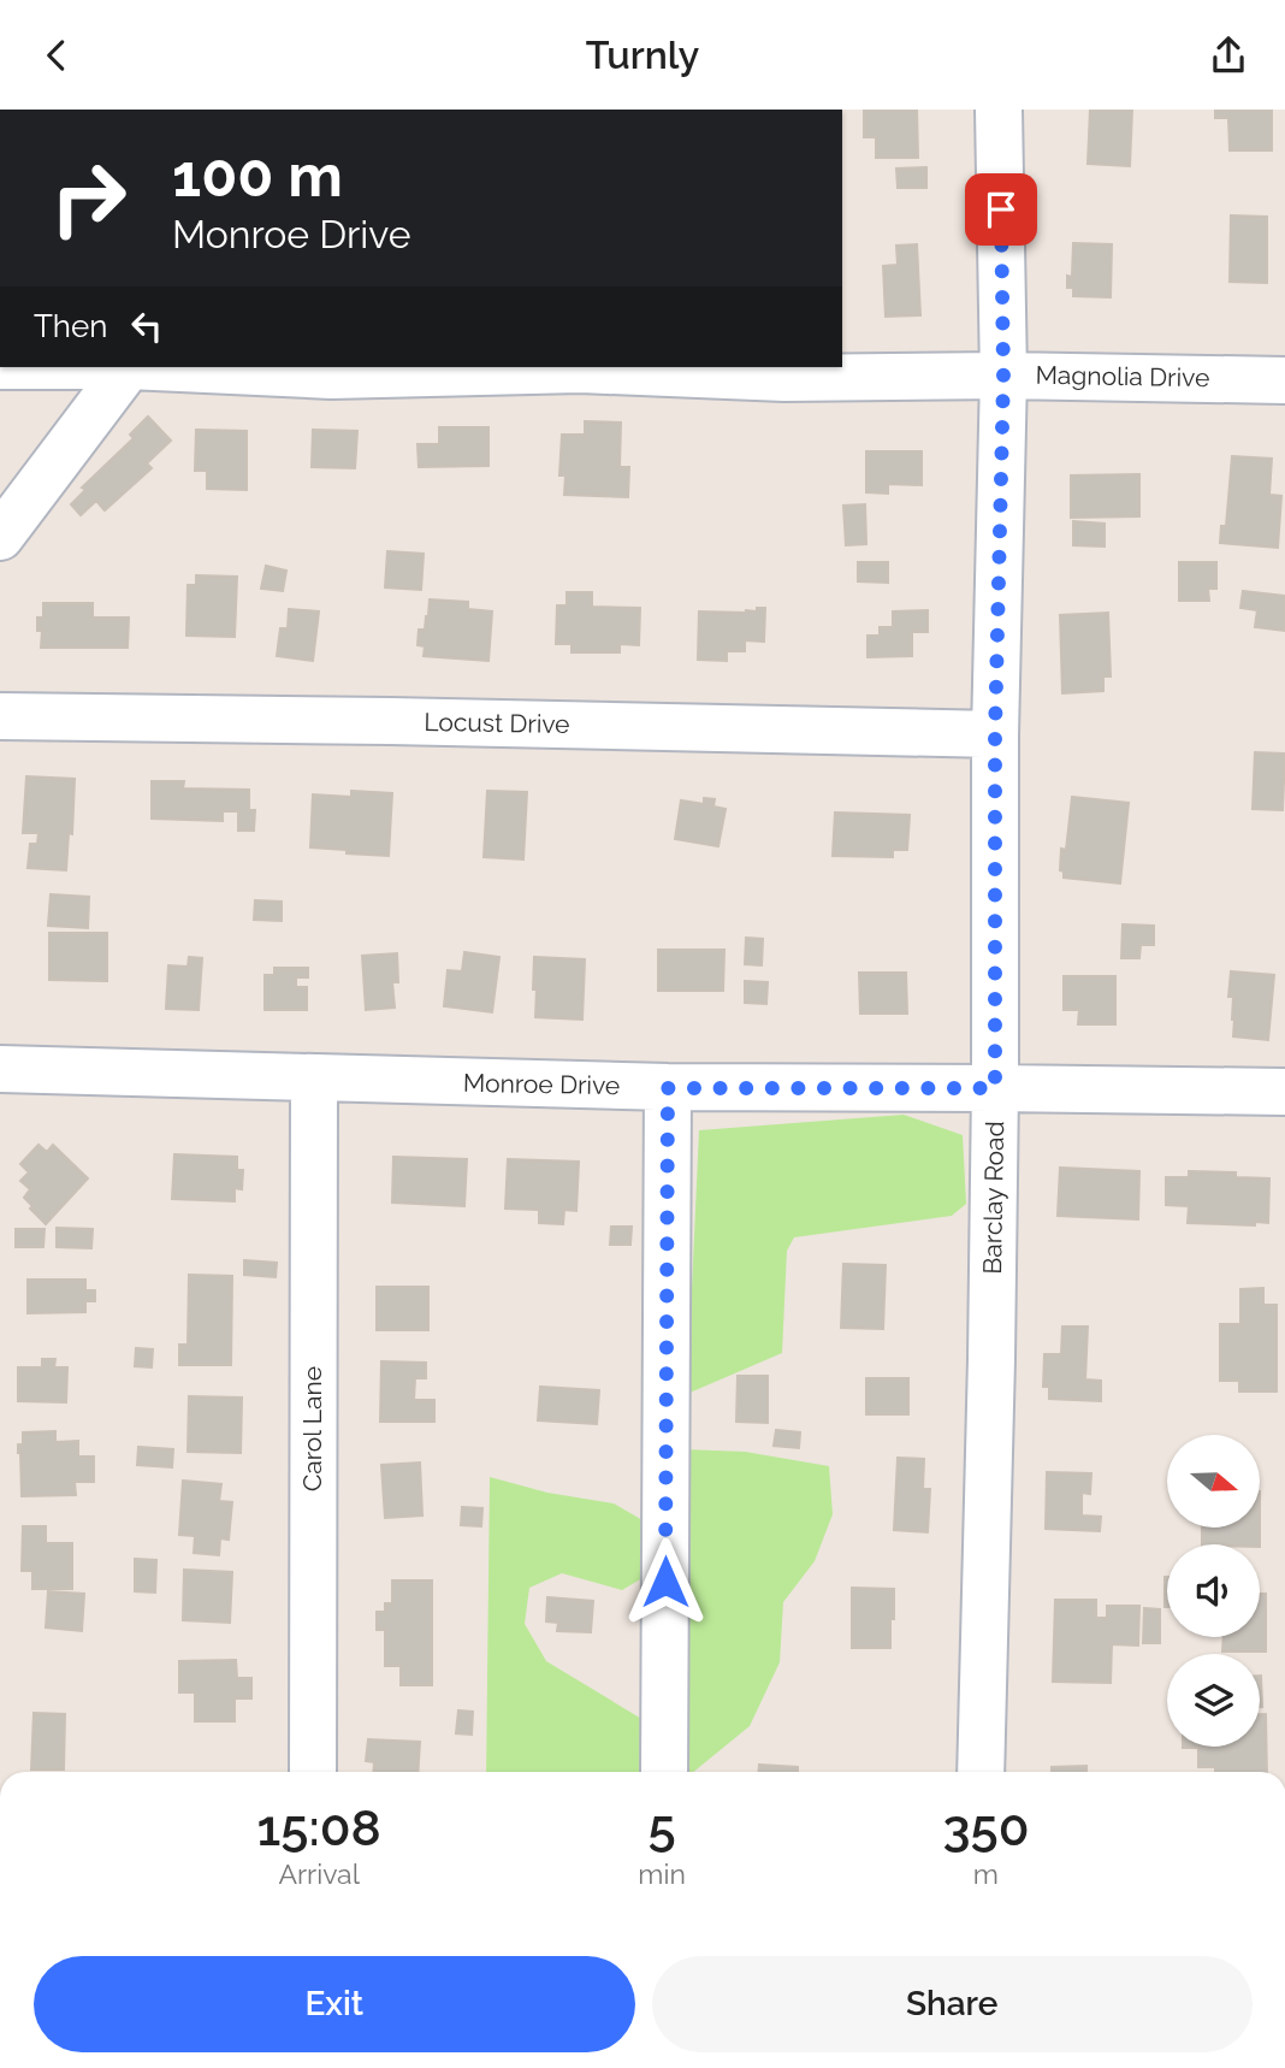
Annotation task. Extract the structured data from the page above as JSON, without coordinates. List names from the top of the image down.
{
  "streets": {
    "street": [
      "Magnolia Drive",
      "Locust Drive",
      "Monroe Drive",
      "Barclay Road",
      "Carol Lane"
    ]
  },
  "crossings": [
    ["Magnolia Drive", "Barclay Road"],
    ["Locust Drive", "Barclay Road"],
    ["Monroe Drive", "Barclay Road"],
    ["Monroe Drive", "Carol Lane"]
  ],
  "north": "right",
  "page": {
    "header": "Turnly",
    "turn": ["100 m", "Monroe Drive"],
    "then": "Then",
    "eta": [
      "15:08",
      "Arrival",
      "5",
      "min",
      "350",
      "m"
    ],
    "buttons": ["Exit", "Share"]
  }
}
